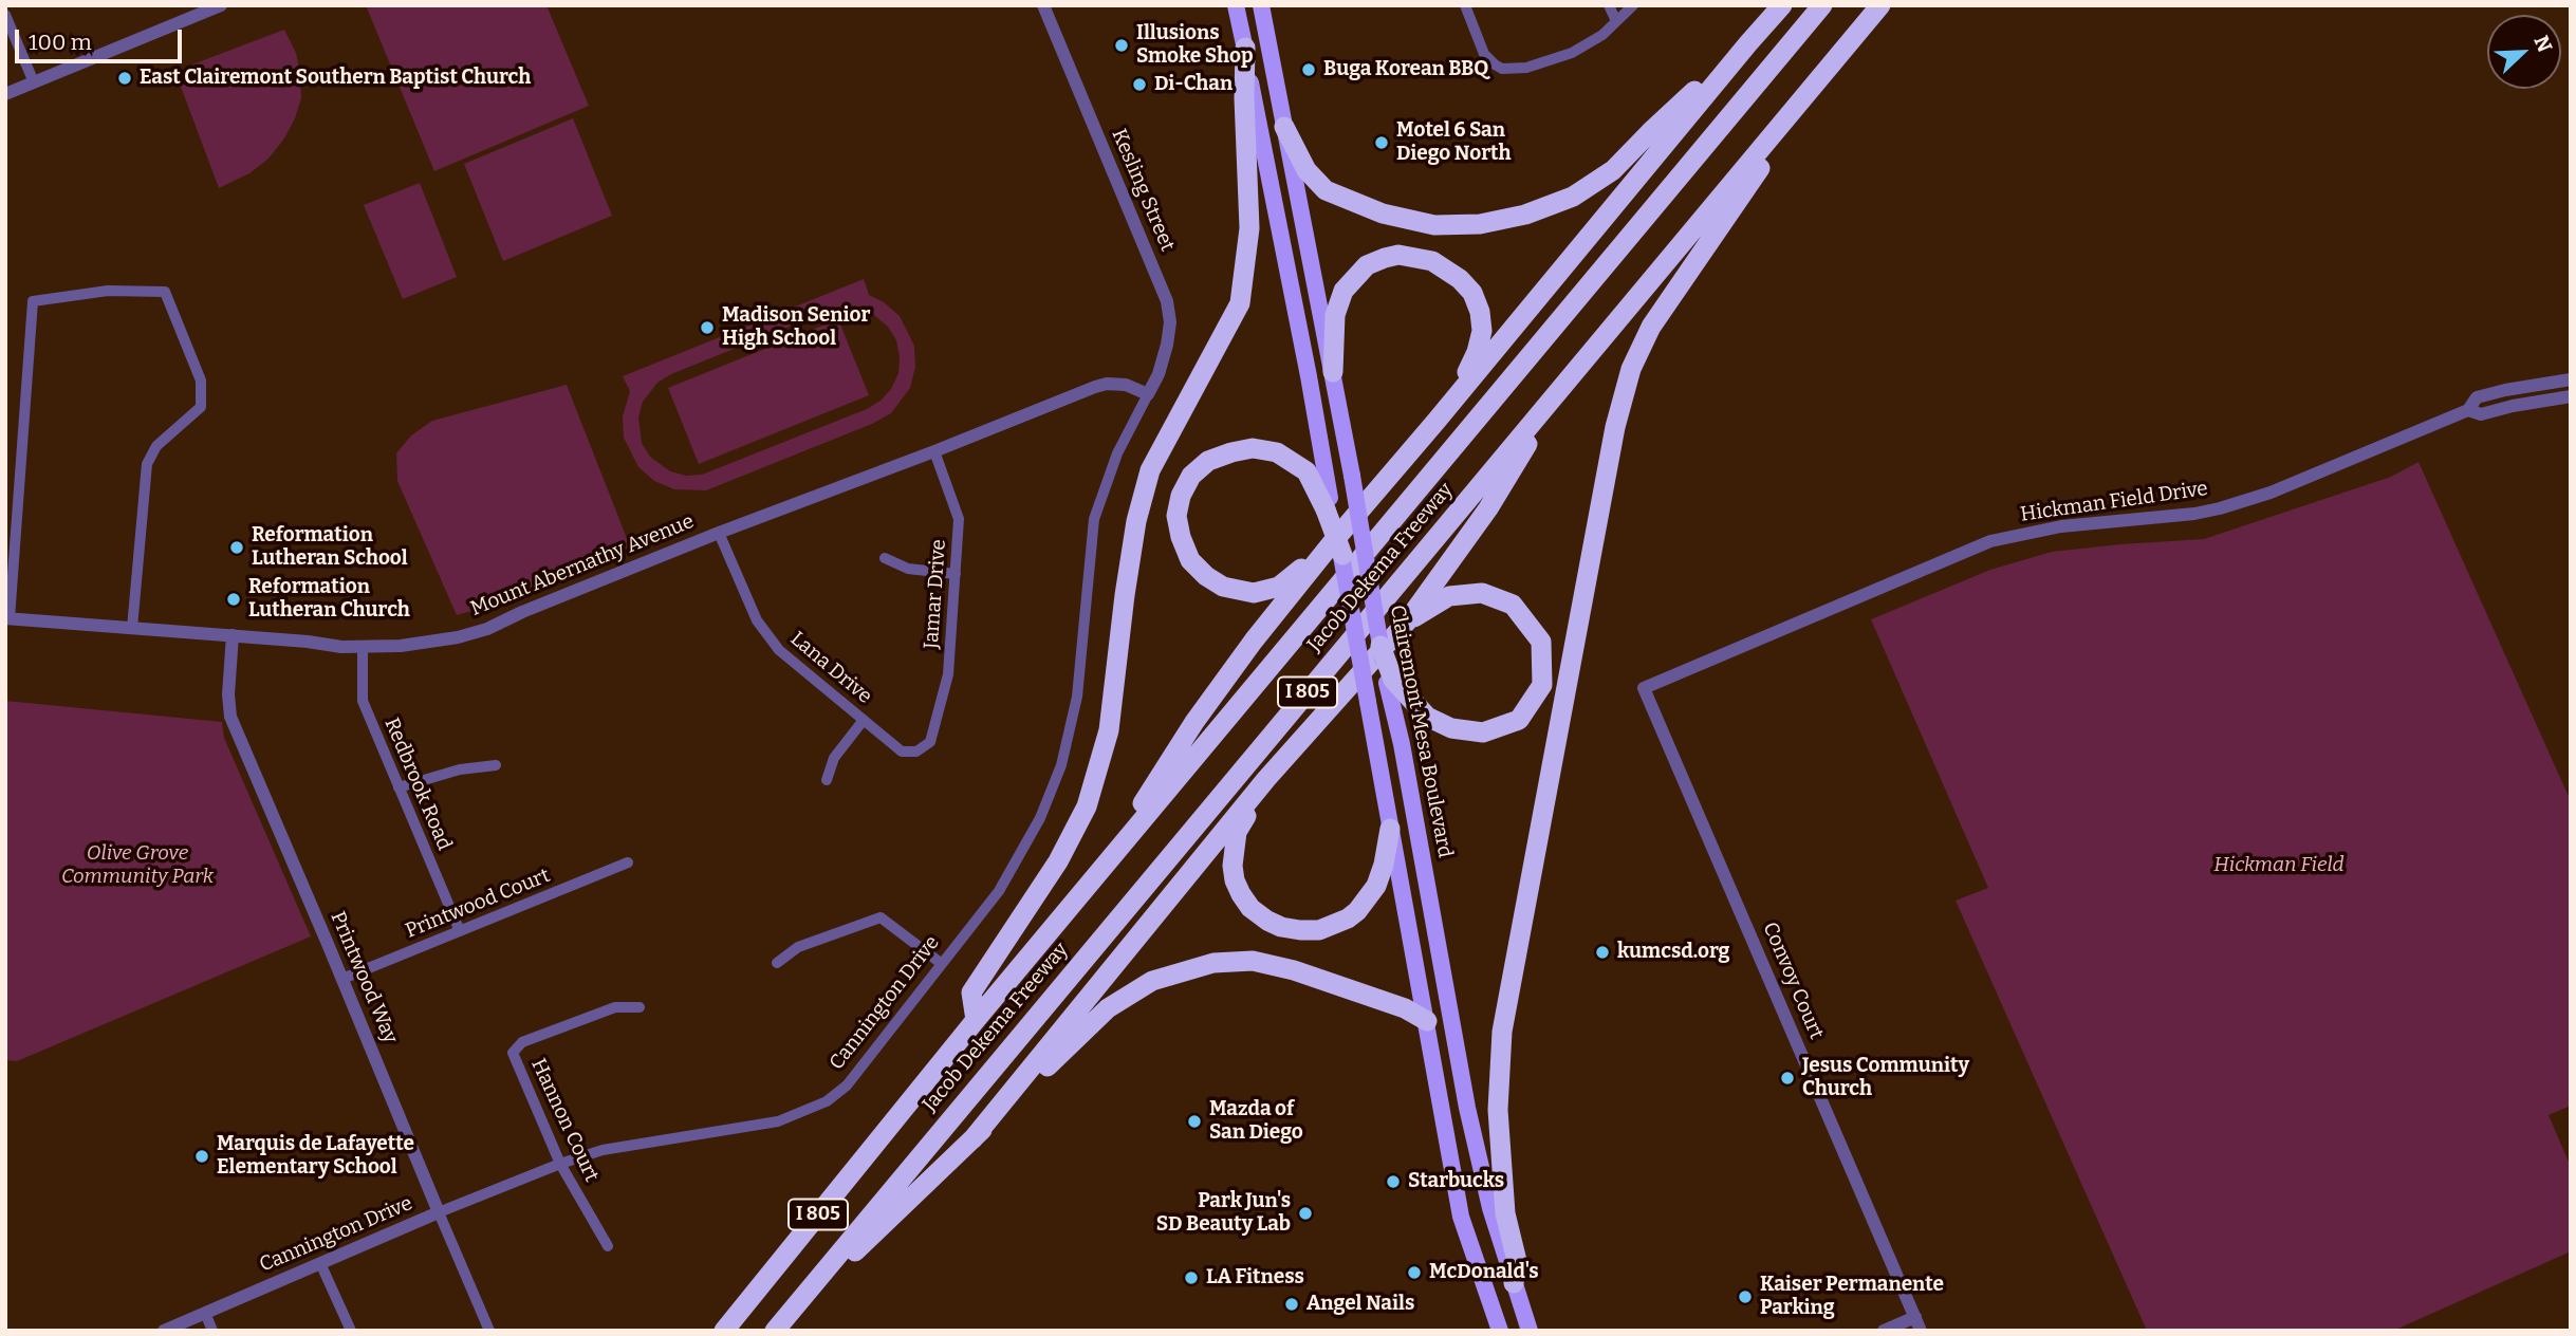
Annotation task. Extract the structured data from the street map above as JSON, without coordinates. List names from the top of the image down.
{
  "streets": {
    "highway": ["Jacob Dekema Freeway", "I 805"],
    "main road": ["Clairemont Mesa Boulevard"],
    "street": [
      "Kesling Street",
      "Hickman Field Drive",
      "Mount Abernathy Avenue",
      "Jamar Drive",
      "Lana Drive",
      "Redbrook Road",
      "Printwood Court",
      "Printwood Way",
      "Convoy Court",
      "Cannington Drive",
      "Hannon Court"
    ]
  },
  "crossings": [
    ["Kesling Street", "Mount Abernathy Avenue"],
    ["Kesling Street", "Cannington Drive"],
    ["Hickman Field Drive", "Convoy Court"],
    ["Mount Abernathy Avenue", "Jamar Drive"],
    ["Mount Abernathy Avenue", "Lana Drive"],
    ["Mount Abernathy Avenue", "Redbrook Road"],
    ["Mount Abernathy Avenue", "Printwood Way"],
    ["Mount Abernathy Avenue", "Cannington Drive"],
    ["Jamar Drive", "Lana Drive"],
    ["Redbrook Road", "Printwood Court"],
    ["Printwood Court", "Printwood Way"],
    ["Printwood Way", "Cannington Drive"],
    ["Cannington Drive", "Hannon Court"]
  ],
  "parks": ["Olive Grove Community Park", "Hickman Field"],
  "places": [
    "Illusions Smoke Shop",
    "Buga Korean BBQ",
    "East Clairemont Southern Baptist Church",
    "Di-Chan",
    "Motel 6 San Diego North",
    "Madison Senior High School",
    "Reformation Lutheran School",
    "Reformation Lutheran Church",
    "kumcsd.org",
    "Jesus Community Church",
    "Mazda of San Diego",
    "Marquis de Lafayette Elementary School",
    "Starbucks",
    "Park Jun's SD Beauty Lab",
    "McDonald's",
    "LA Fitness",
    "Kaiser Permanente Parking",
    "Angel Nails"
  ],
  "scale_bar": "100 m",
  "north": "top right"
}
